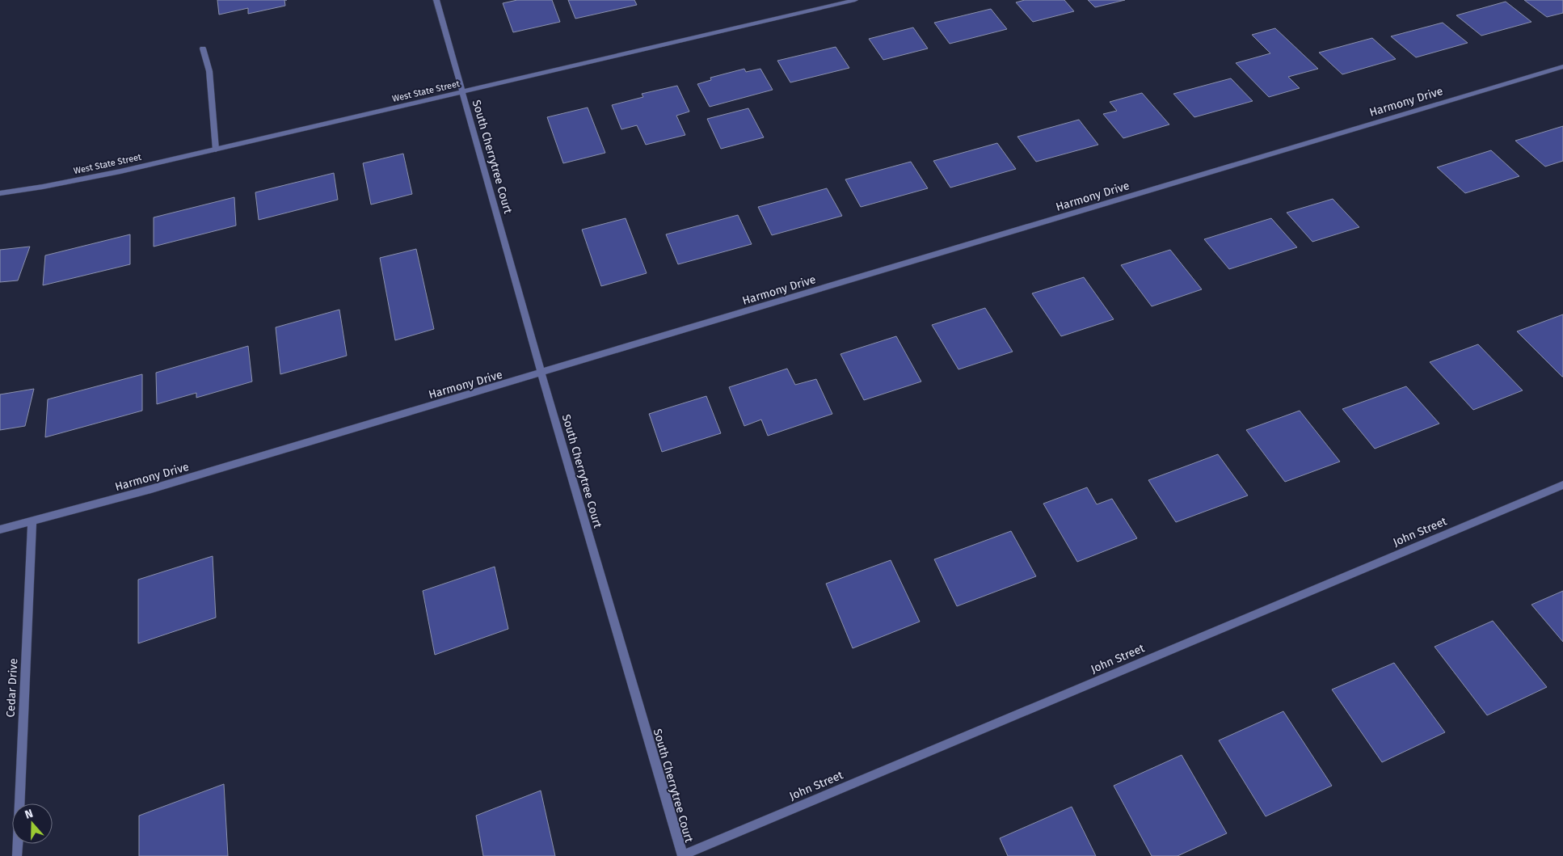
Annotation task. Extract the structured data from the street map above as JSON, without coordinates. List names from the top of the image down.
{
  "streets": {
    "street": [
      "West State Street",
      "Harmony Drive",
      "South Cherrytree Court",
      "John Street",
      "Cedar Drive"
    ]
  },
  "crossings": [
    ["West State Street", "South Cherrytree Court"],
    ["Harmony Drive", "South Cherrytree Court"],
    ["Harmony Drive", "Cedar Drive"],
    ["South Cherrytree Court", "John Street"]
  ],
  "north": "top"
}
